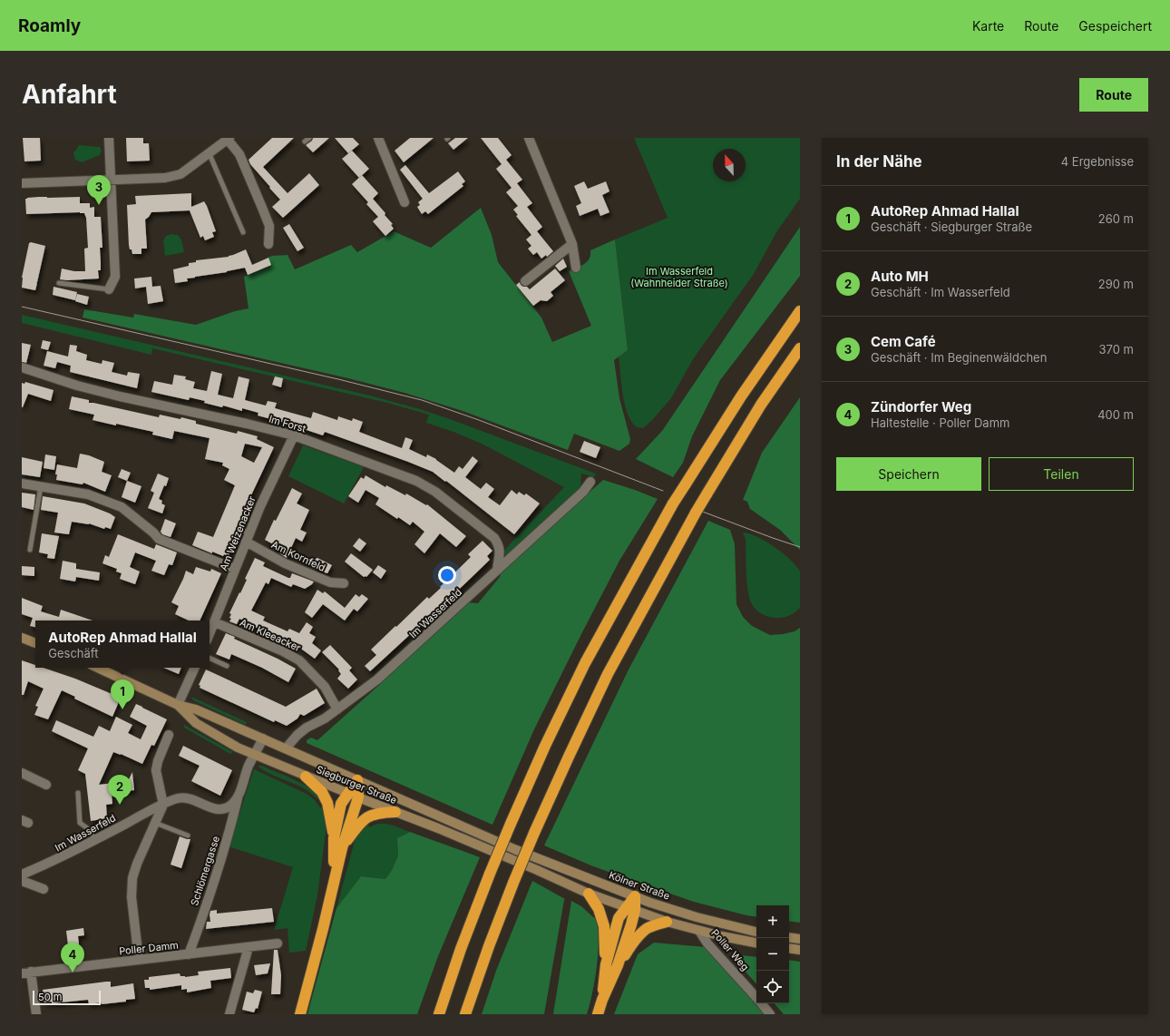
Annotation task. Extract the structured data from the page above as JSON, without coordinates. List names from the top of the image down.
{
  "streets": {
    "main road": ["Siegburger Straße", "Kölner Straße"],
    "street": [
      "Im Forst",
      "Am Weizenacker",
      "Am Kornfeld",
      "Im Wasserfeld",
      "Am Kleeacker",
      "Schlömergasse",
      "Poller Damm",
      "Poller Weg"
    ]
  },
  "crossings": [
    ["Im Forst", "Am Weizenacker"],
    ["Im Forst", "Im Wasserfeld"],
    ["Am Weizenacker", "Am Kornfeld"],
    ["Am Weizenacker", "Am Kleeacker"],
    ["Im Wasserfeld", "Am Kleeacker"],
    ["Im Wasserfeld", "Siegburger Straße"],
    ["Im Wasserfeld", "Schlömergasse"],
    ["Siegburger Straße", "Kölner Straße"],
    ["Schlömergasse", "Poller Damm"]
  ],
  "parks": ["Im Wasserfeld (Wahnheider Straße)"],
  "scale_bar": "50 m",
  "north": "top",
  "page": {
    "header": "Roamly",
    "nav": ["Karte", "Route", "Gespeichert"],
    "buttons": [
      "Route",
      ["Speichern", "Teilen"]
    ],
    "title": "Anfahrt",
    "heading": ["In der Nähe", "4 Ergebnisse"],
    "pins": [
      "3",
      "1",
      "2",
      "4"
    ],
    "list": [
      {
        "mark": "1",
        "name": "AutoRep Ahmad Hallal",
        "note": "Geschäft · Siegburger Straße",
        "value": "260 m"
      },
      {
        "mark": "2",
        "name": "Auto MH",
        "note": "Geschäft · Im Wasserfeld",
        "value": "290 m"
      },
      {
        "mark": "3",
        "name": "Cem Café",
        "note": "Geschäft · Im Beginenwäldchen",
        "value": "370 m"
      },
      {
        "mark": "4",
        "name": "Zündorfer Weg",
        "note": "Haltestelle · Poller Damm",
        "value": "400 m"
      }
    ],
    "popup": ["AutoRep Ahmad Hallal", "Geschäft"],
    "map_buttons": ["+", "−"],
    "scale": "50 m"
  }
}
